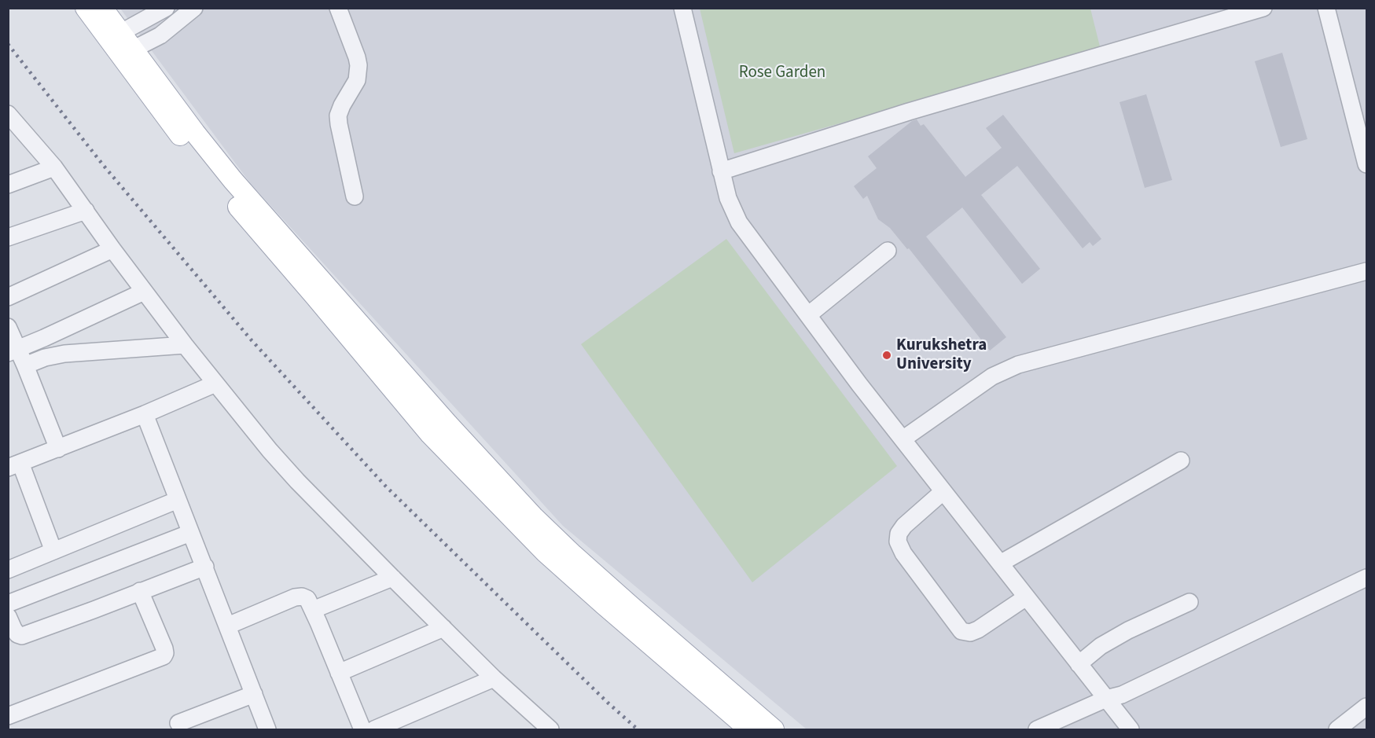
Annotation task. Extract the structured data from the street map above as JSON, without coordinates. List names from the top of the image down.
{
  "parks": ["Rose Garden"],
  "places": ["Kurukshetra University"]
}
